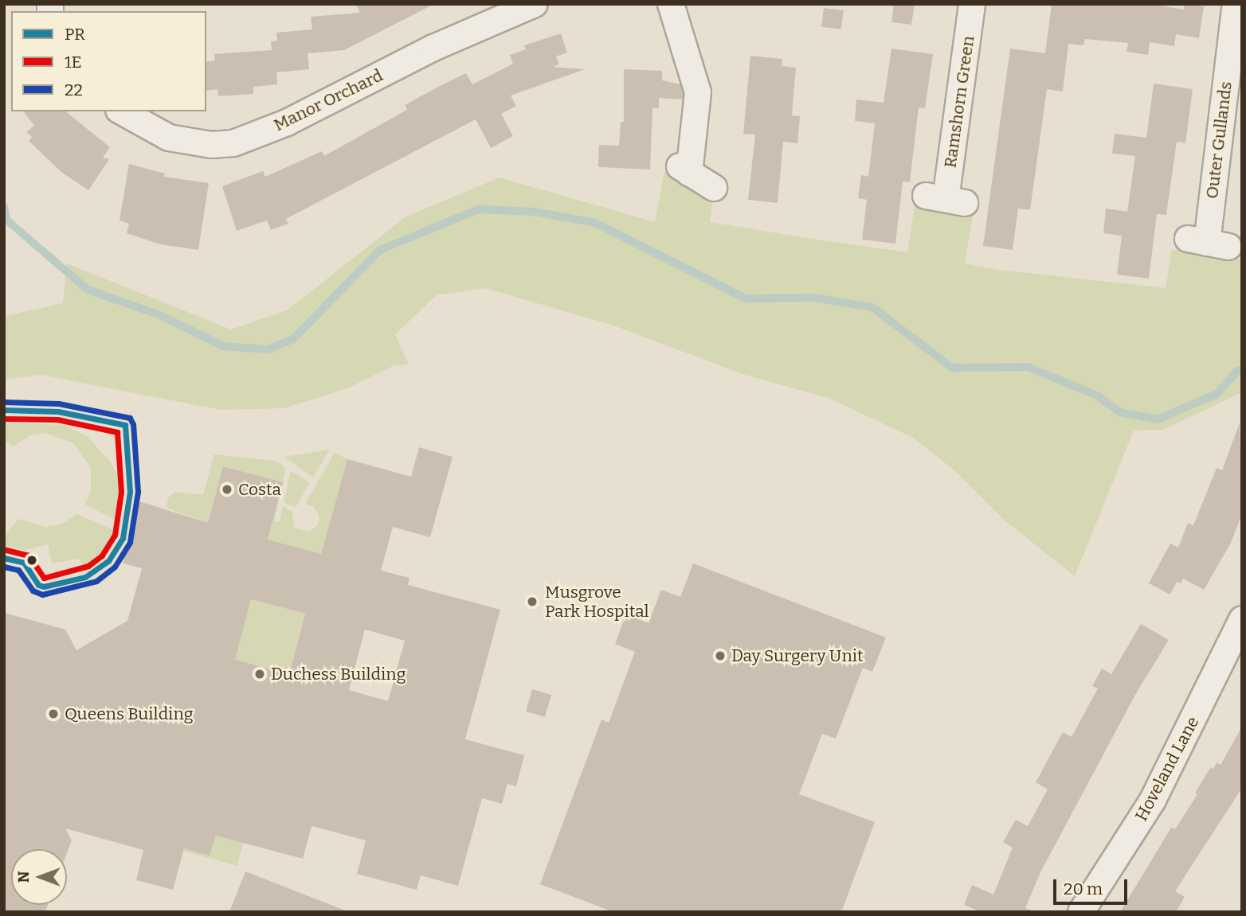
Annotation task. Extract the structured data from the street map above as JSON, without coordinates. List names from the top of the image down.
{
  "streets": {
    "street": [
      "Manor Orchard",
      "Ramshorn Green",
      "Outer Gullands",
      "Hoveland Lane"
    ]
  },
  "places": [
    "Costa",
    "Musgrove Park Hospital",
    "Day Surgery Unit",
    "Duchess Building",
    "Queens Building"
  ],
  "lines": ["transit line 22", "transit line PR", "transit line 1E"],
  "legend": ["PR", "1E", "22"],
  "scale_bar": "20 m",
  "north": "left"
}
